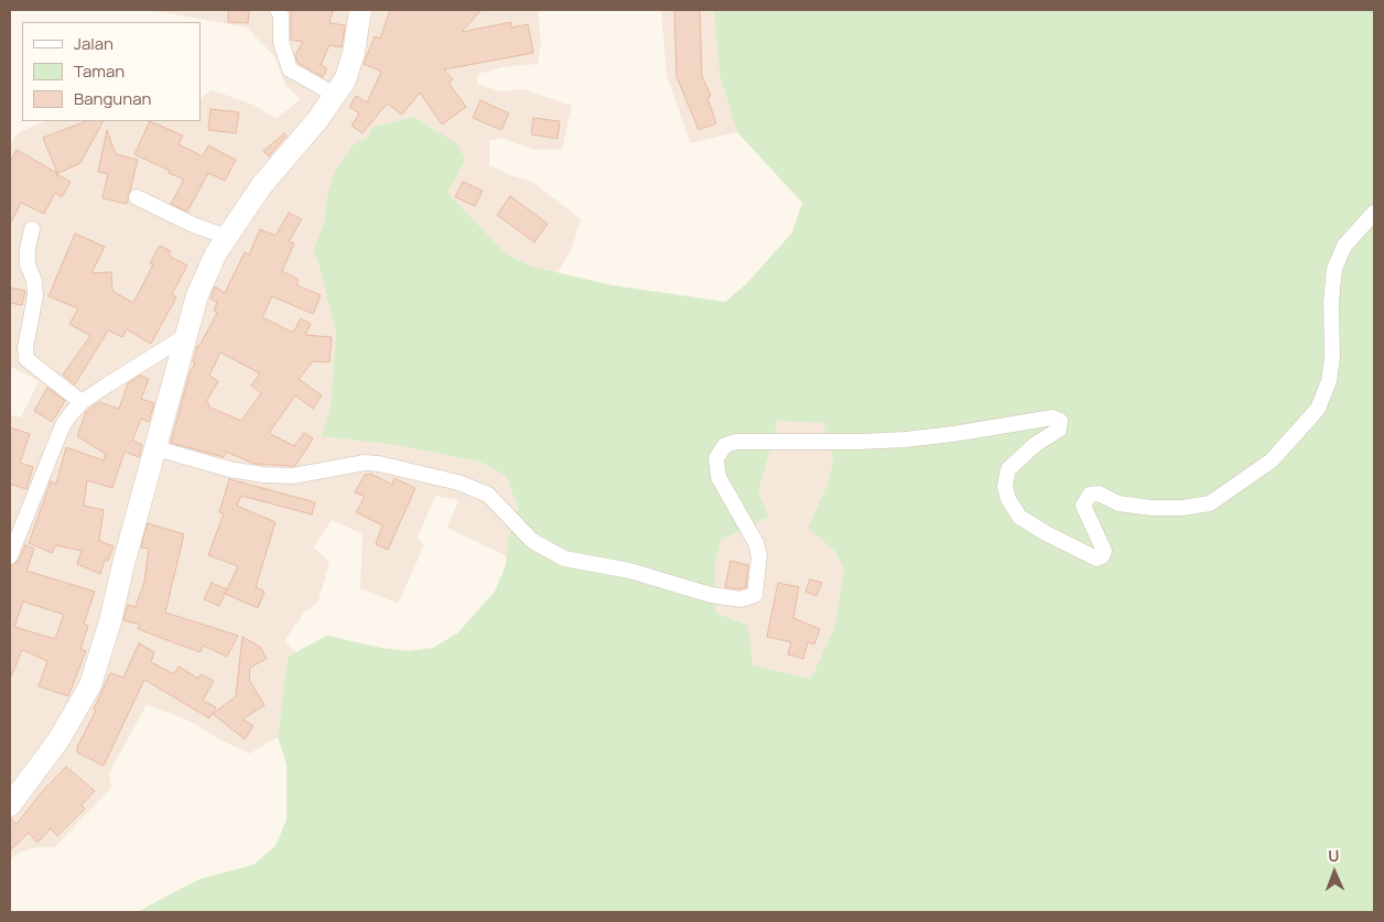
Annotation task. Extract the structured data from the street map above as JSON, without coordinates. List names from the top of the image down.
{
  "legend": ["Jalan", "Taman", "Bangunan"],
  "north": "top"
}
